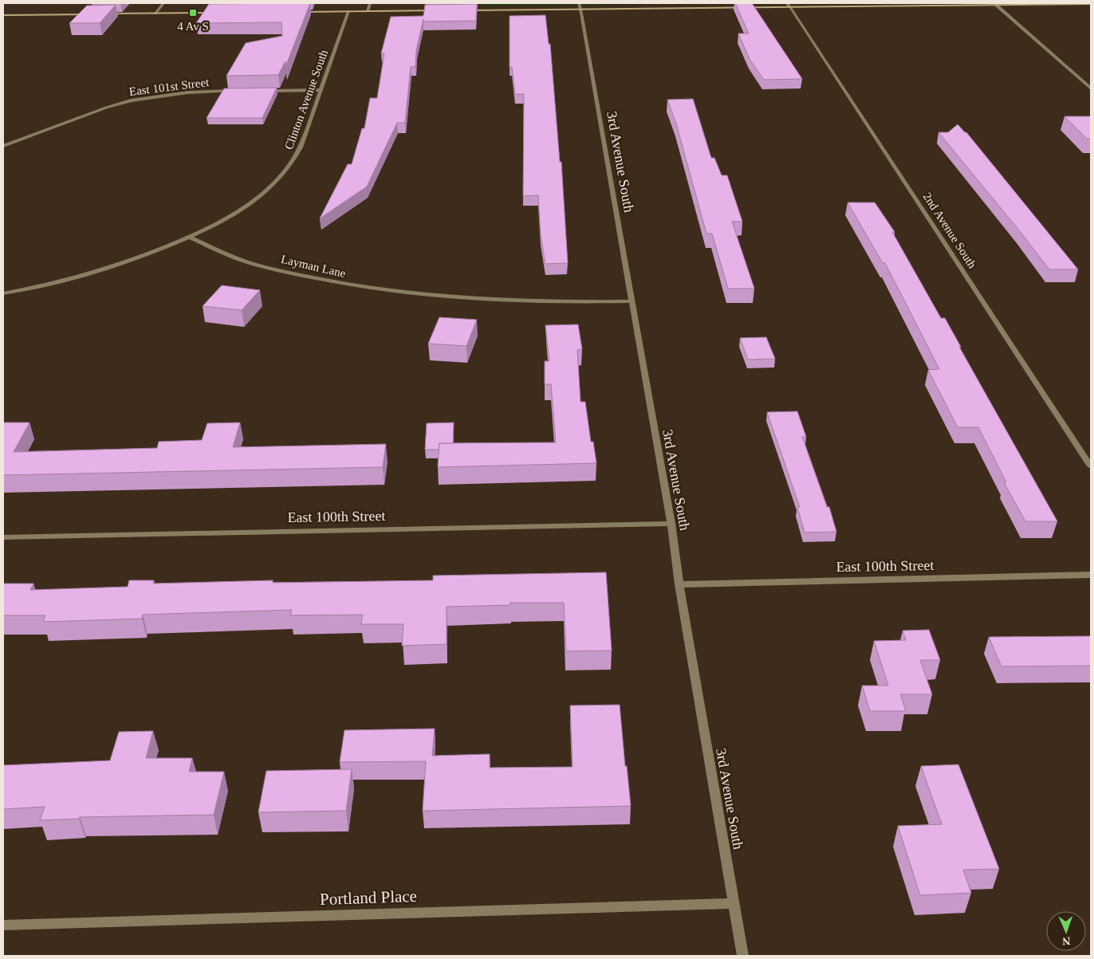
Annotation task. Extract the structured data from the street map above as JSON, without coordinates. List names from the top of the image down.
{
  "streets": {
    "street": [
      "East 101st Street",
      "Clinton Avenue South",
      "3rd Avenue South",
      "2nd Avenue South",
      "Layman Lane",
      "East 100th Street",
      "Portland Place"
    ]
  },
  "crossings": [
    ["Clinton Avenue South", "Layman Lane"],
    ["3rd Avenue South", "Layman Lane"],
    ["3rd Avenue South", "East 100th Street"],
    ["3rd Avenue South", "Portland Place"]
  ],
  "places": {
    "transit": ["4 Av S"]
  },
  "north": "bottom"
}
